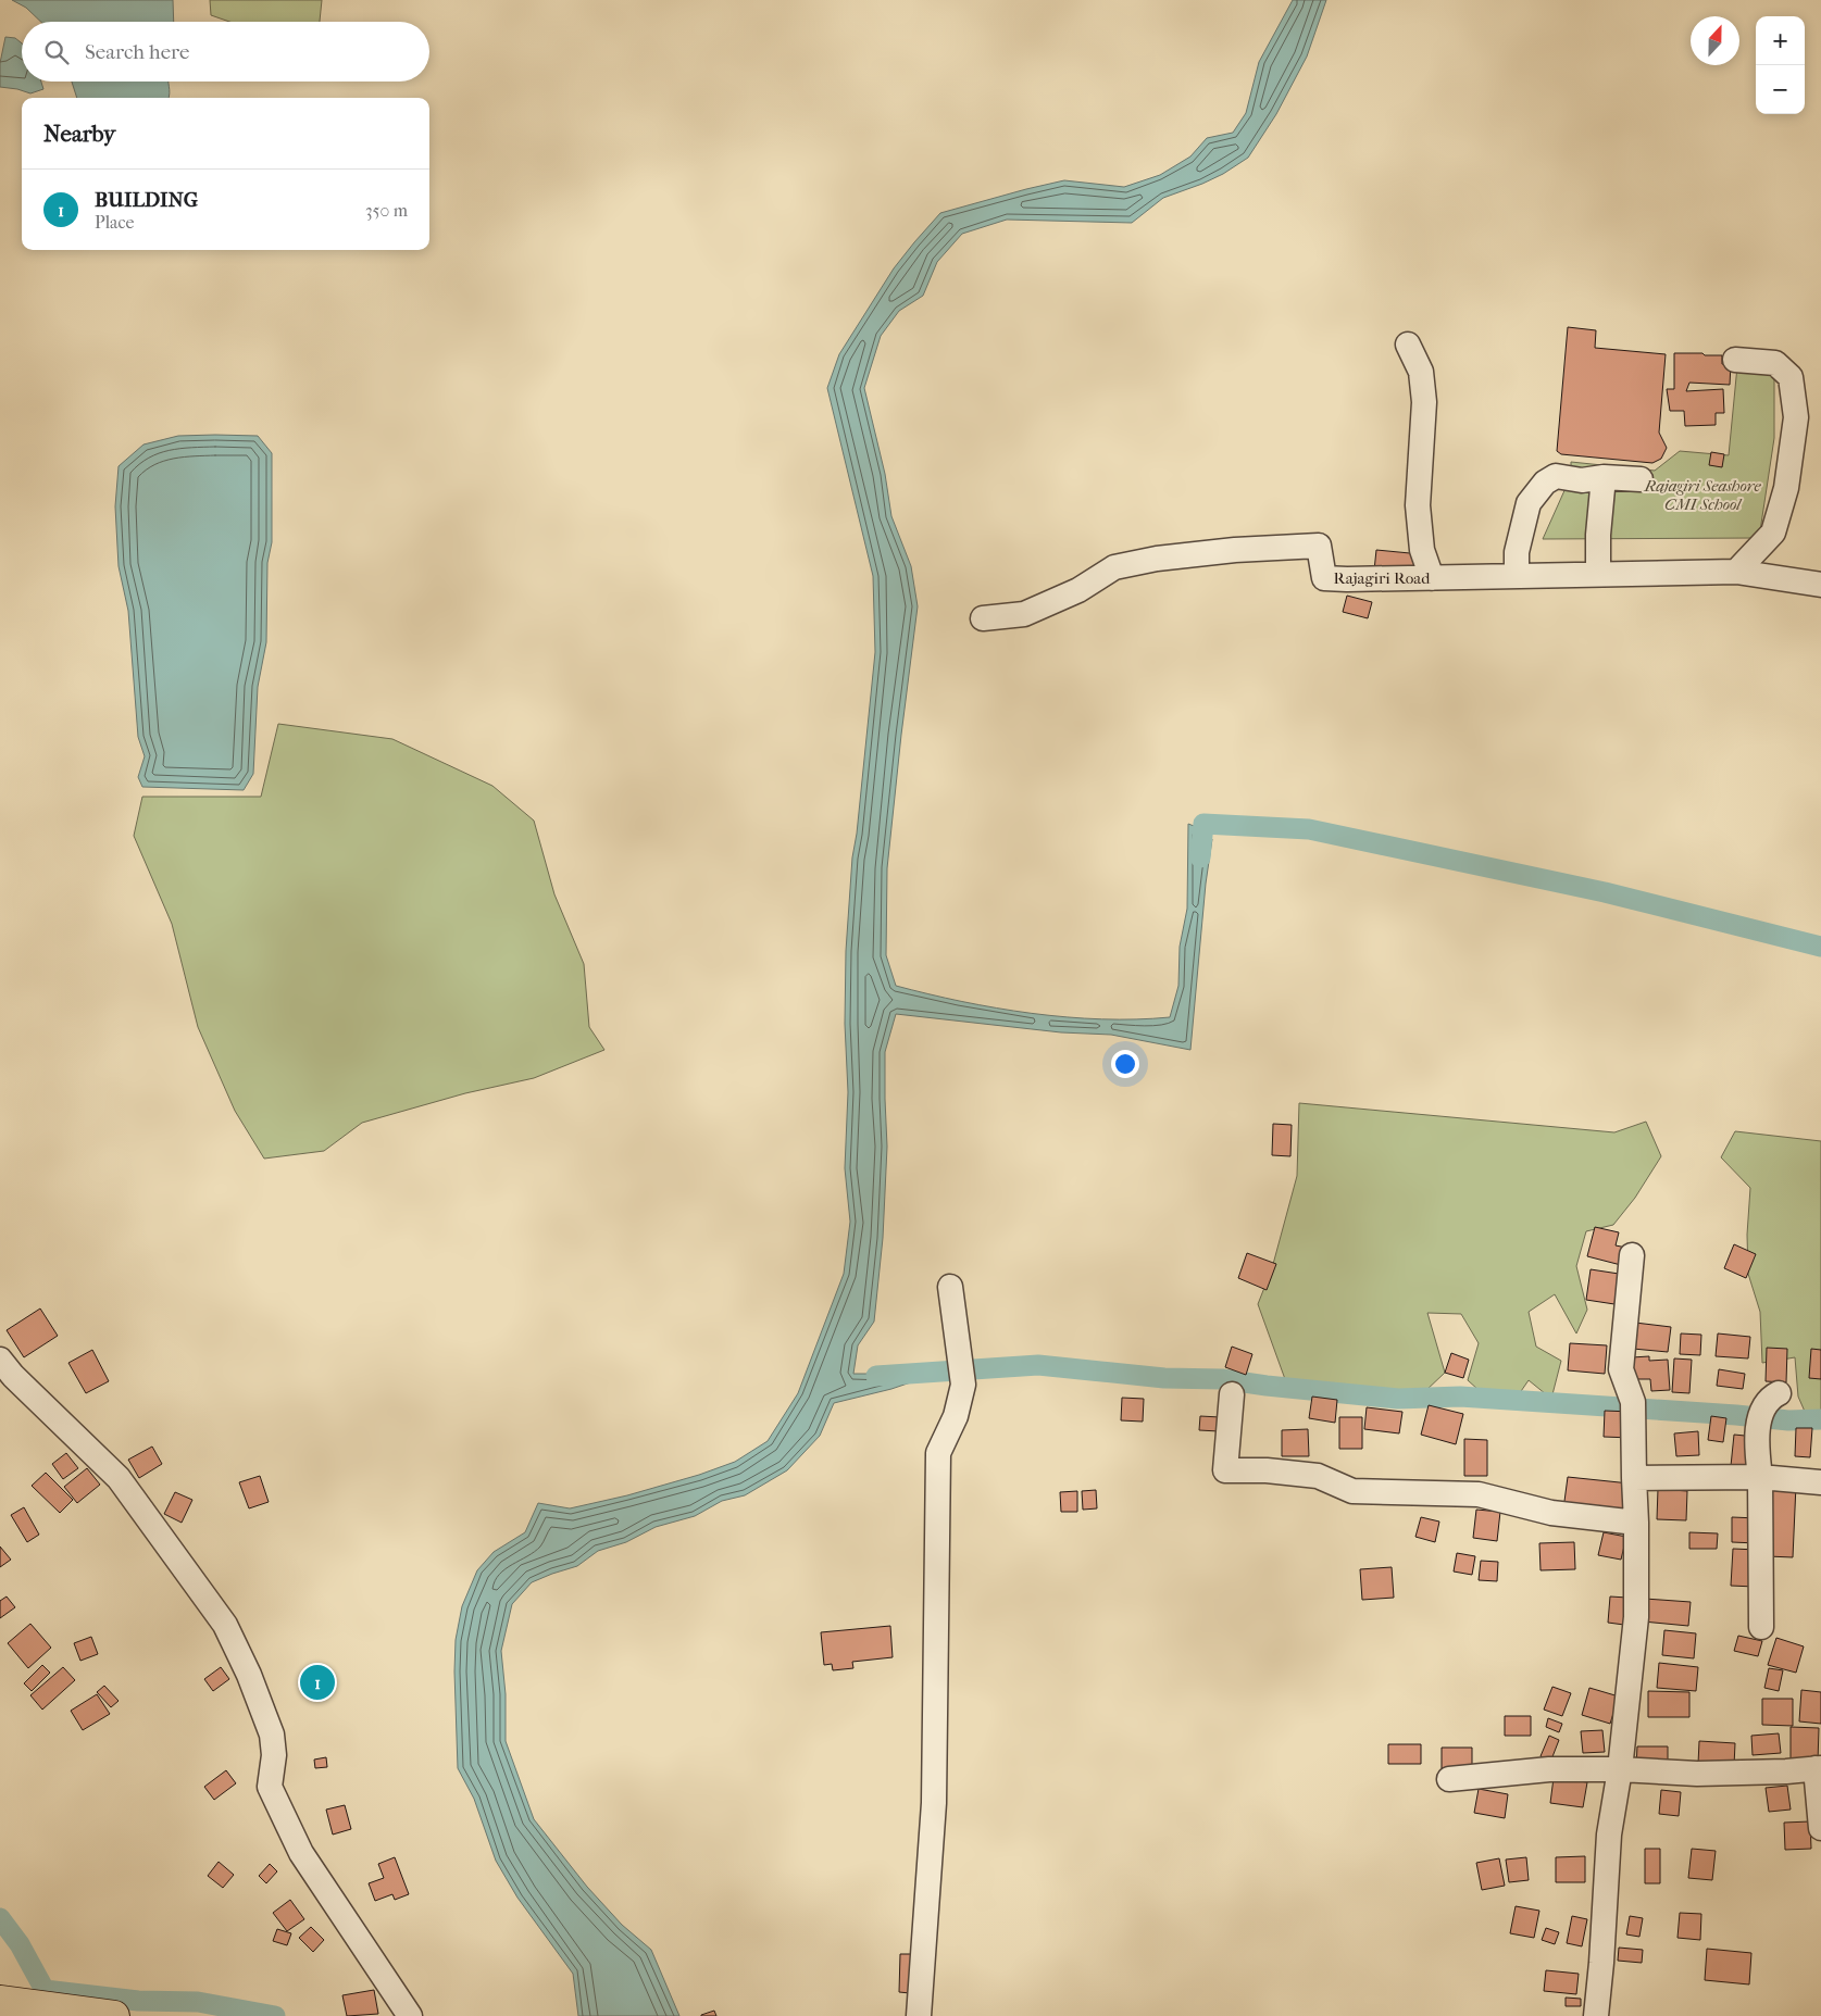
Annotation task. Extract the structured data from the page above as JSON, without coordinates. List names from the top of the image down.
{
  "streets": {
    "street": ["Rajagiri Road"]
  },
  "parks": ["Rajagiri Seashore CMI School"],
  "north": "top",
  "page": {
    "map_buttons": ["+", "−"],
    "search": "Search here",
    "heading": "Nearby",
    "list": [
      {
        "mark": "1",
        "name": "BUILDING",
        "note": "Place",
        "value": "350 m"
      }
    ],
    "pins": "1"
  }
}
